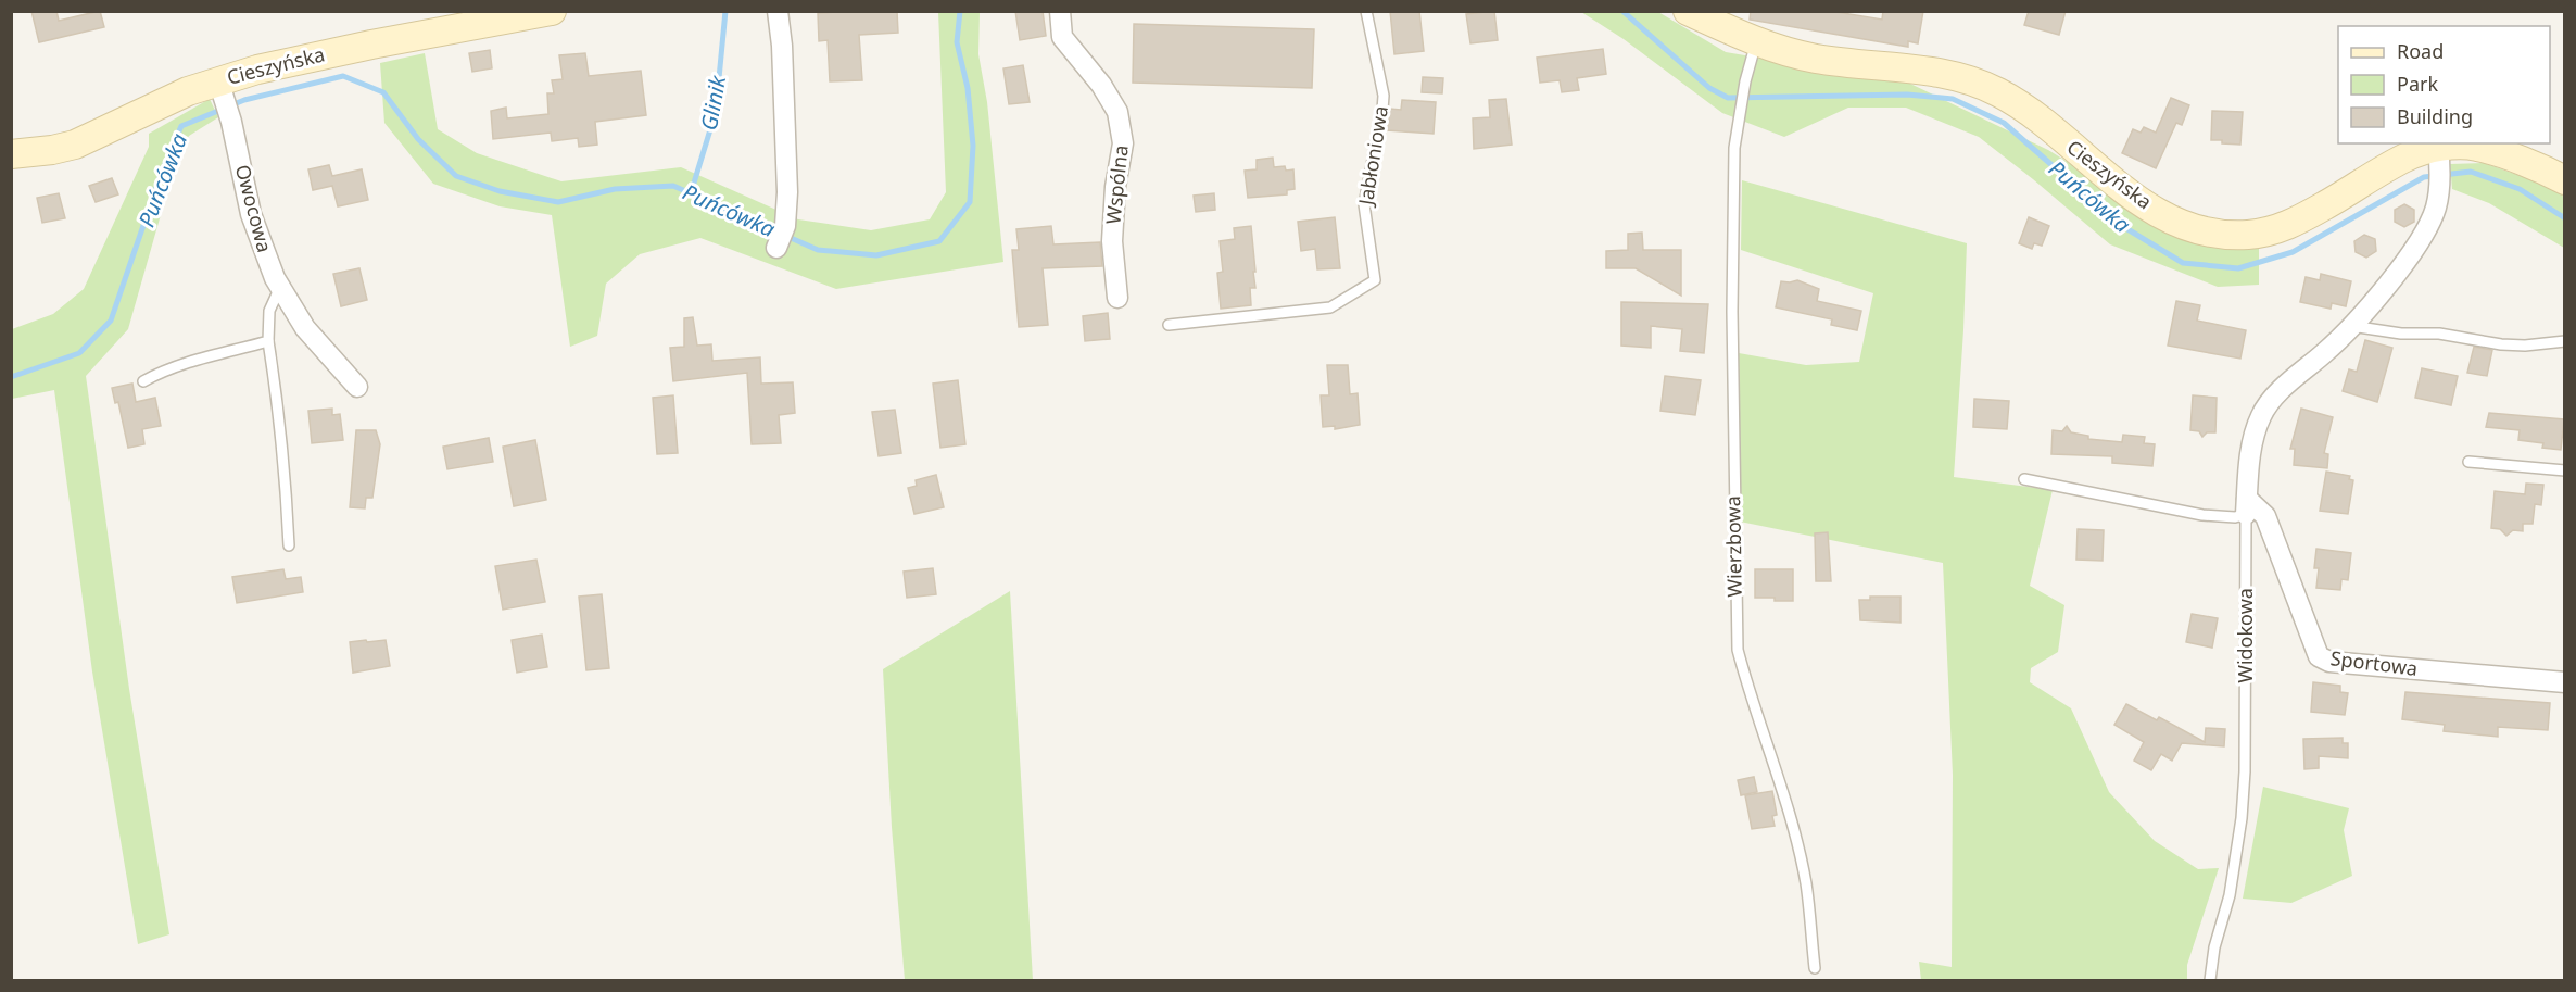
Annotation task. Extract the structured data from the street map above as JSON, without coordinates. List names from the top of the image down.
{
  "streets": {
    "street": [
      "Cieszyńska",
      "Wspólna",
      "Owocowa",
      "Widokowa",
      "Sportowa"
    ],
    "lane": ["Jabłoniowa", "Wierzbowa"]
  },
  "crossings": [
    ["Cieszyńska", "Owocowa"],
    ["Cieszyńska", "Wierzbowa"],
    ["Cieszyńska", "Widokowa"],
    ["Widokowa", "Sportowa"]
  ],
  "water": ["Glinik", "Puńcówka"],
  "legend": ["Road", "Park", "Building"]
}
